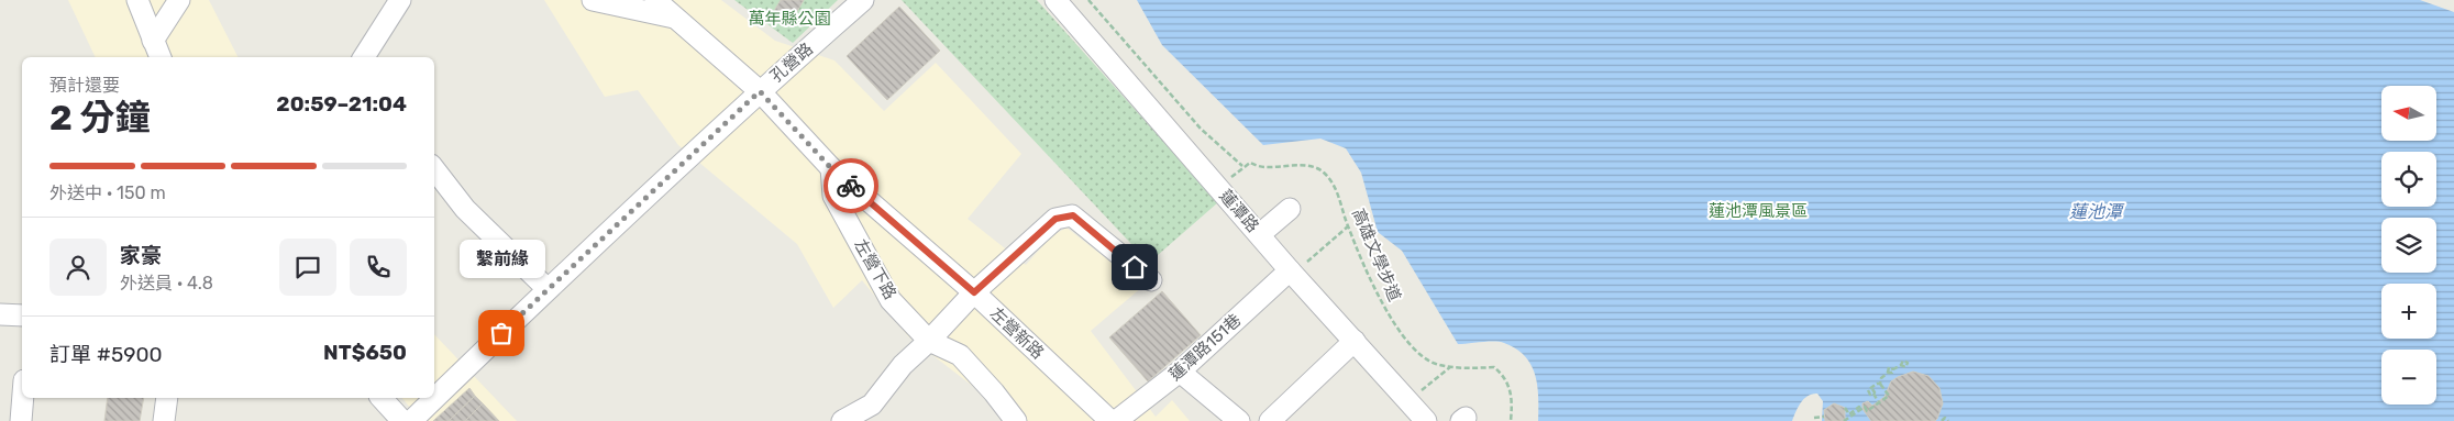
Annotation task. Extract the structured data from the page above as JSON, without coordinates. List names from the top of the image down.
{
  "streets": {
    "street": [
      "孔營路",
      "蓮潭路",
      "左營下路",
      "左營新路",
      "蓮潭路151巷"
    ],
    "path": ["高雄文學步道"]
  },
  "crossings": [
    ["孔營路", "左營新路"],
    ["蓮潭路", "蓮潭路151巷"],
    ["左營下路", "左營新路"]
  ],
  "water": ["蓮池潭"],
  "parks": ["萬年縣公園", "蓮池潭風景區"],
  "places": ["繫前緣"],
  "north": "left",
  "page": {
    "heading": ["2 分鐘", "預計還要", "20:59–21:04"],
    "panel": [
      "家豪",
      "外送員 · 4.8",
      "訂單 #5900",
      "NT$650"
    ],
    "map_buttons": ["+", "−"],
    "bar": "外送中 · 150 m",
    "bubble": "繫前緣"
  }
}
